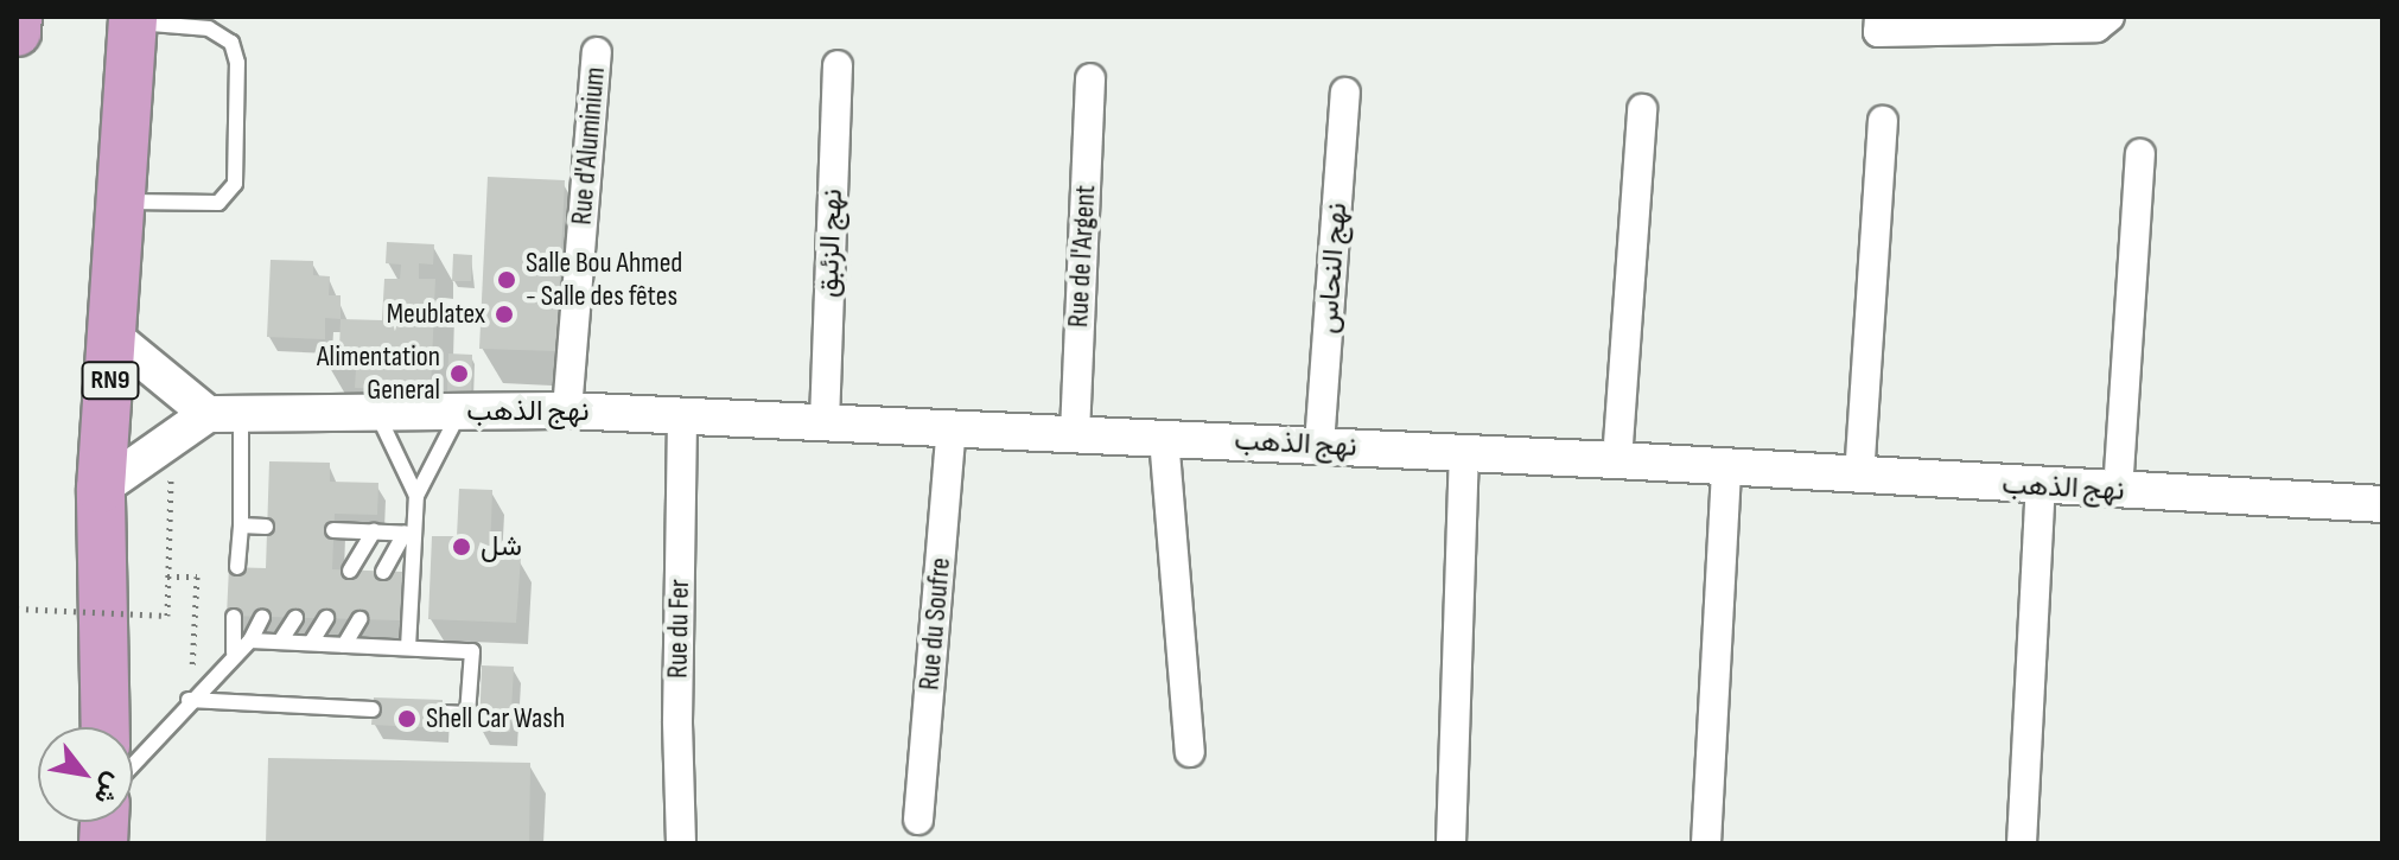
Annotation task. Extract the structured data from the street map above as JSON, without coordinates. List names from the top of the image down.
{
  "streets": {
    "highway": ["RN9"],
    "street": [
      "Rue d'Aluminium",
      "نهج الزئبق",
      "Rue de l'Argent",
      "نهج النحاس",
      "نهج الذهب",
      "Rue du Soufre",
      "Rue du Fer"
    ]
  },
  "crossings": [
    ["Rue d'Aluminium", "نهج الذهب"],
    ["نهج الزئبق", "نهج الذهب"],
    ["Rue de l'Argent", "نهج الذهب"],
    ["نهج النحاس", "نهج الذهب"],
    ["نهج الذهب", "Rue du Soufre"],
    ["نهج الذهب", "Rue du Fer"]
  ],
  "places": [
    "Salle Bou Ahmed - Salle des fêtes",
    "Meublatex",
    "Alimentation General",
    "شل",
    "Shell Car Wash"
  ],
  "north": "bottom right"
}
